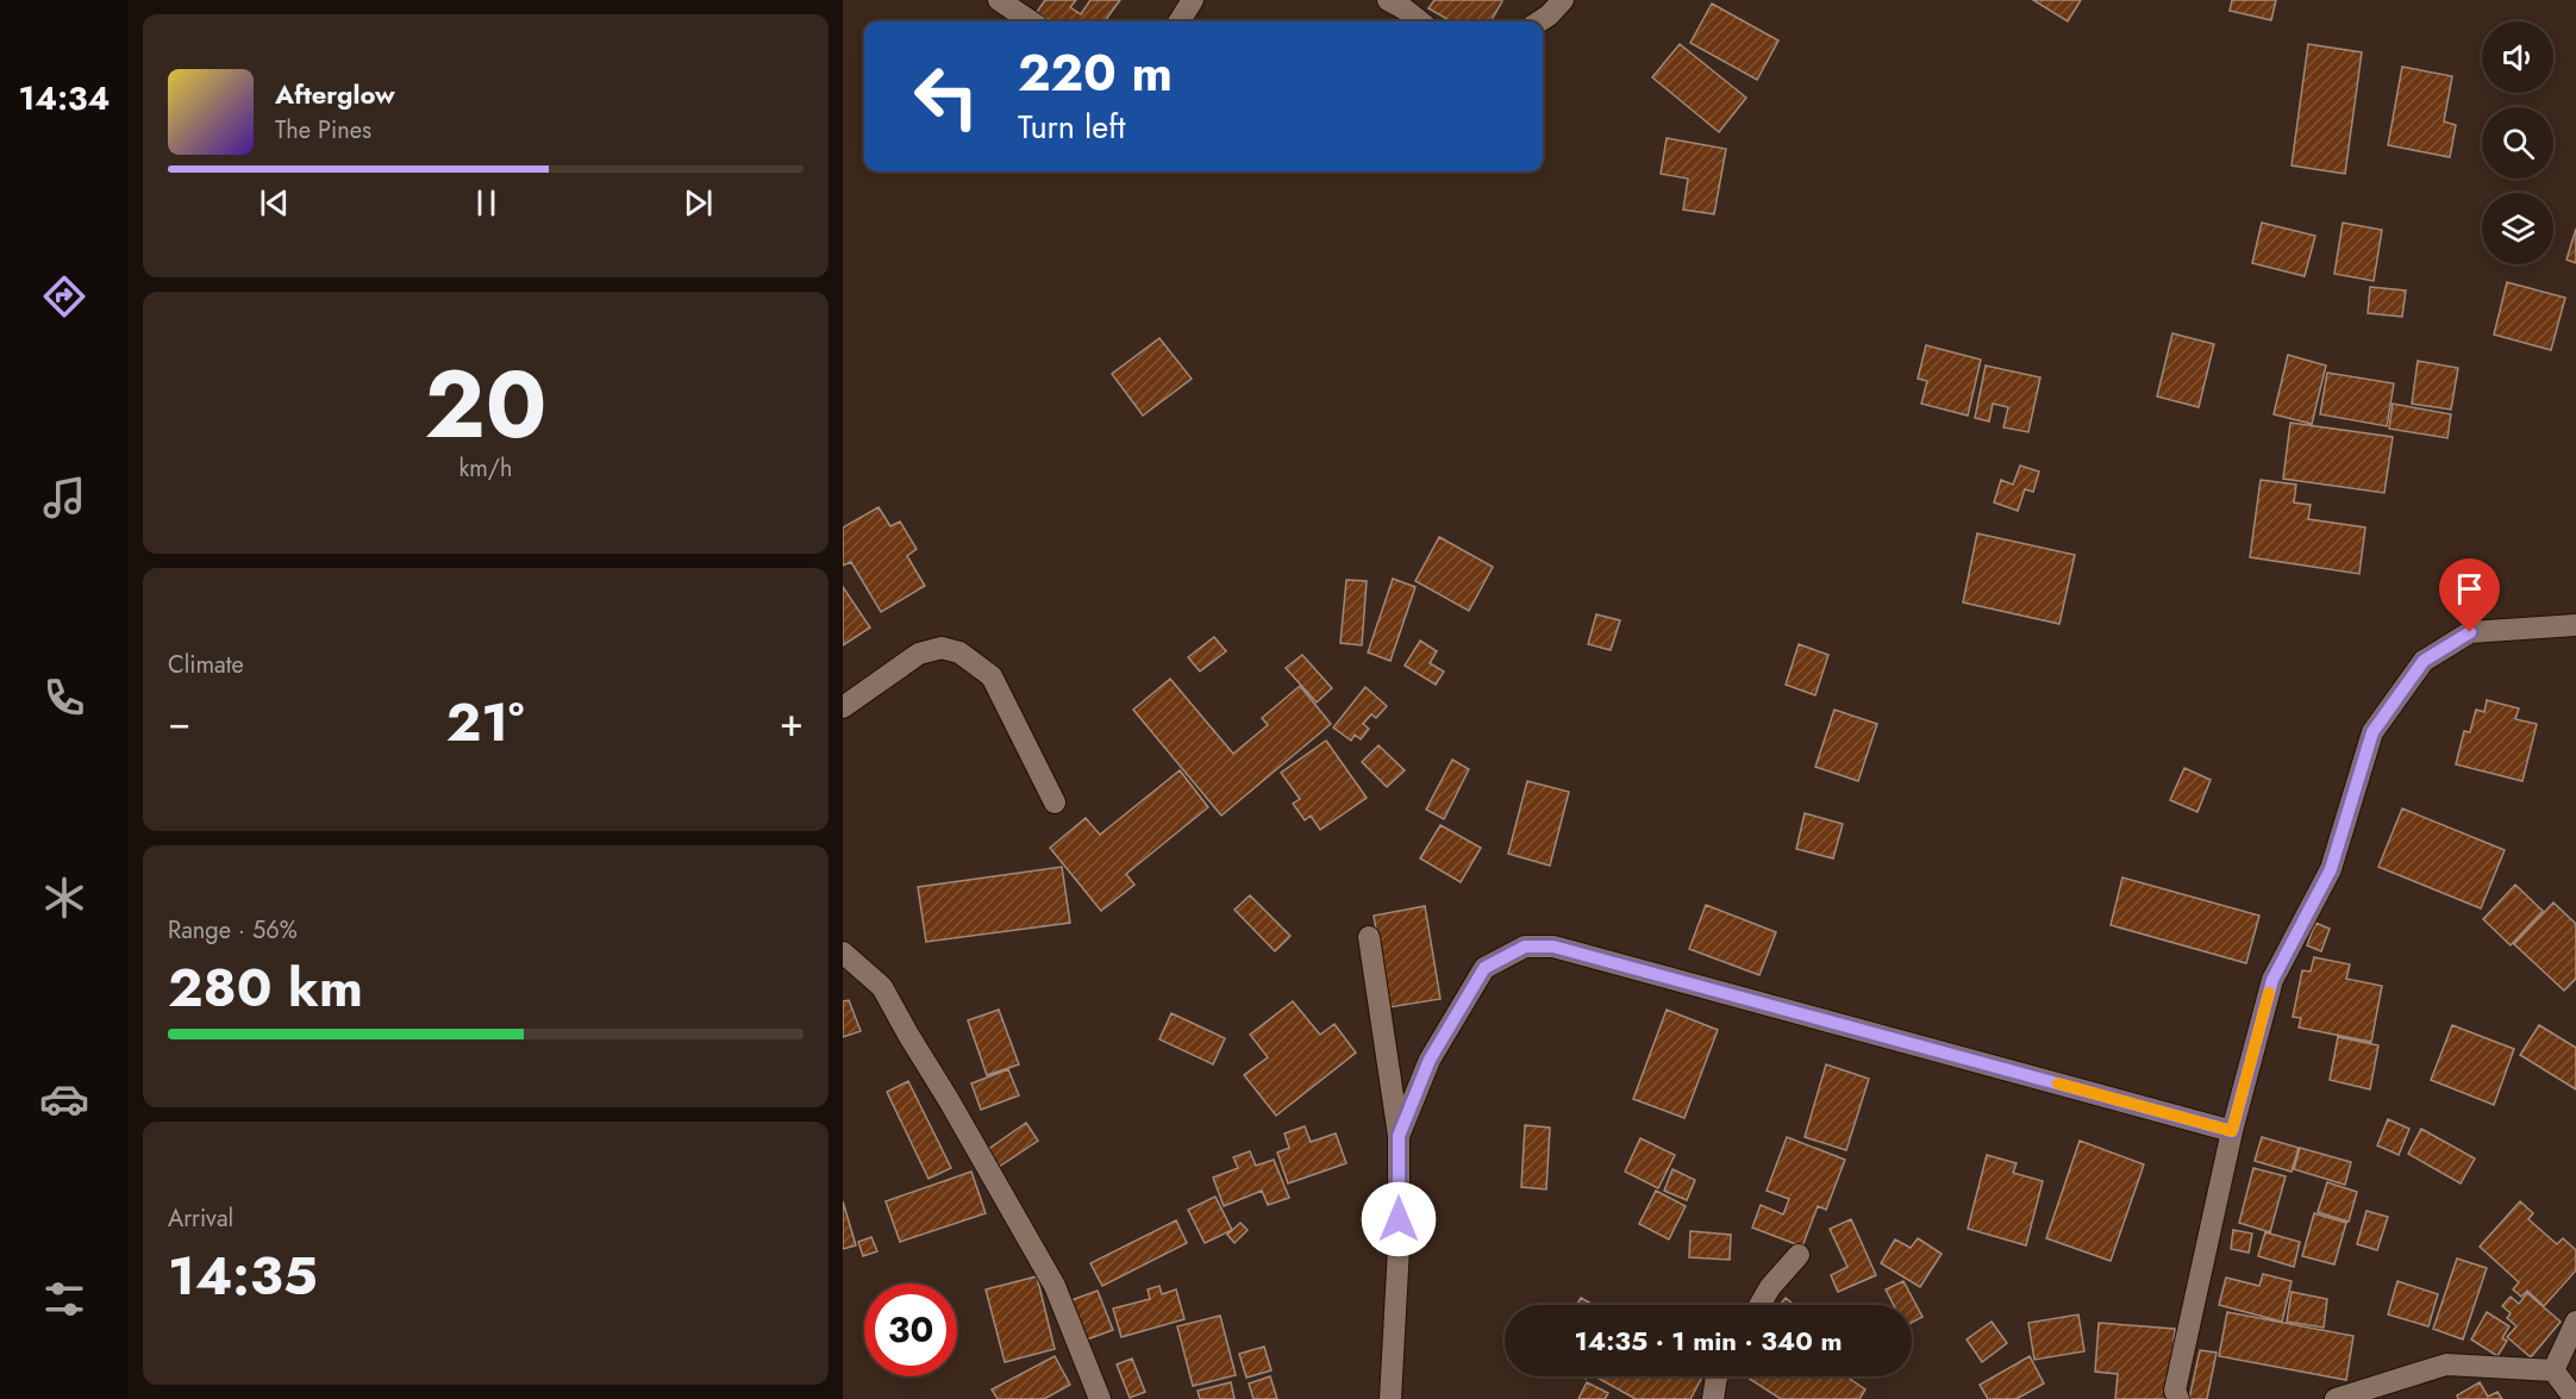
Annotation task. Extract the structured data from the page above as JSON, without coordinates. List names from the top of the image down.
{
  "page": {
    "tabs": "14:34",
    "turn": ["220 m", "Turn left"],
    "song": ["Afterglow", "The Pines"],
    "tile": [
      ["20", "km/h"],
      "Climate",
      ["Range · 56%", "280 km"],
      ["Arrival", "14:35"]
    ],
    "heat": ["−", "21°", "+"],
    "limit": "30",
    "trip": "14:35 · 1 min · 340 m"
  }
}
